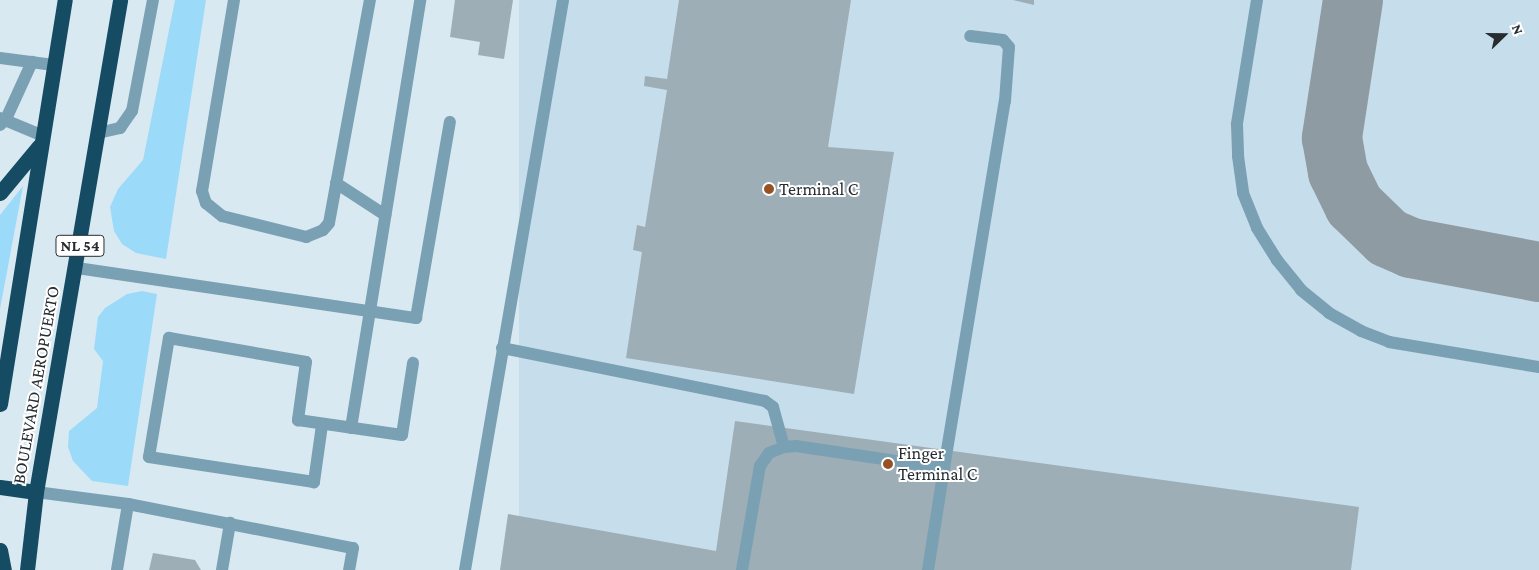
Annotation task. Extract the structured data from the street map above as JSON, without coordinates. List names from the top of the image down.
{
  "streets": {
    "highway": ["NL 54", "BOULEVARD AEROPUERTO"]
  },
  "places": ["Terminal C", "Finger Terminal C"],
  "north": "right"
}
